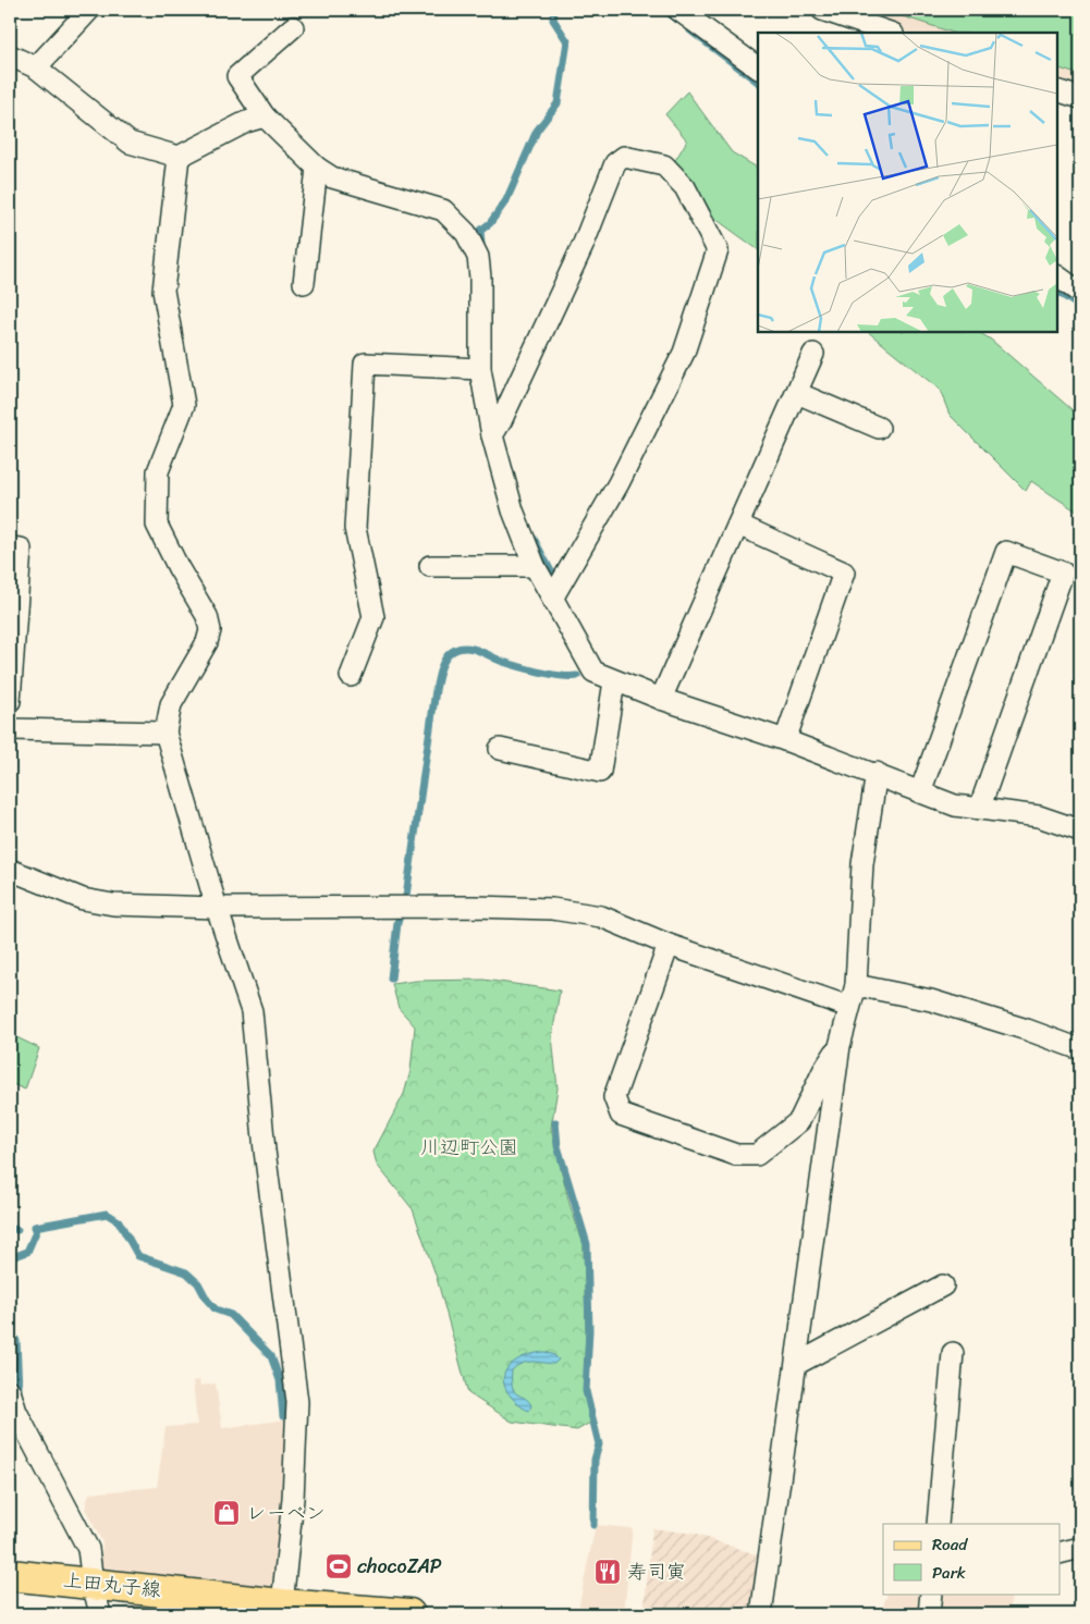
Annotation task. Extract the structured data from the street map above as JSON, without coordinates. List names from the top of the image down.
{
  "streets": {
    "main road": ["上田丸子線"]
  },
  "parks": ["川辺町公園"],
  "places": {
    "shop": ["レーベン"],
    "sports": ["chocoZAP"],
    "restaurant": ["寿司寅"]
  },
  "legend": ["Road", "Park"]
}
